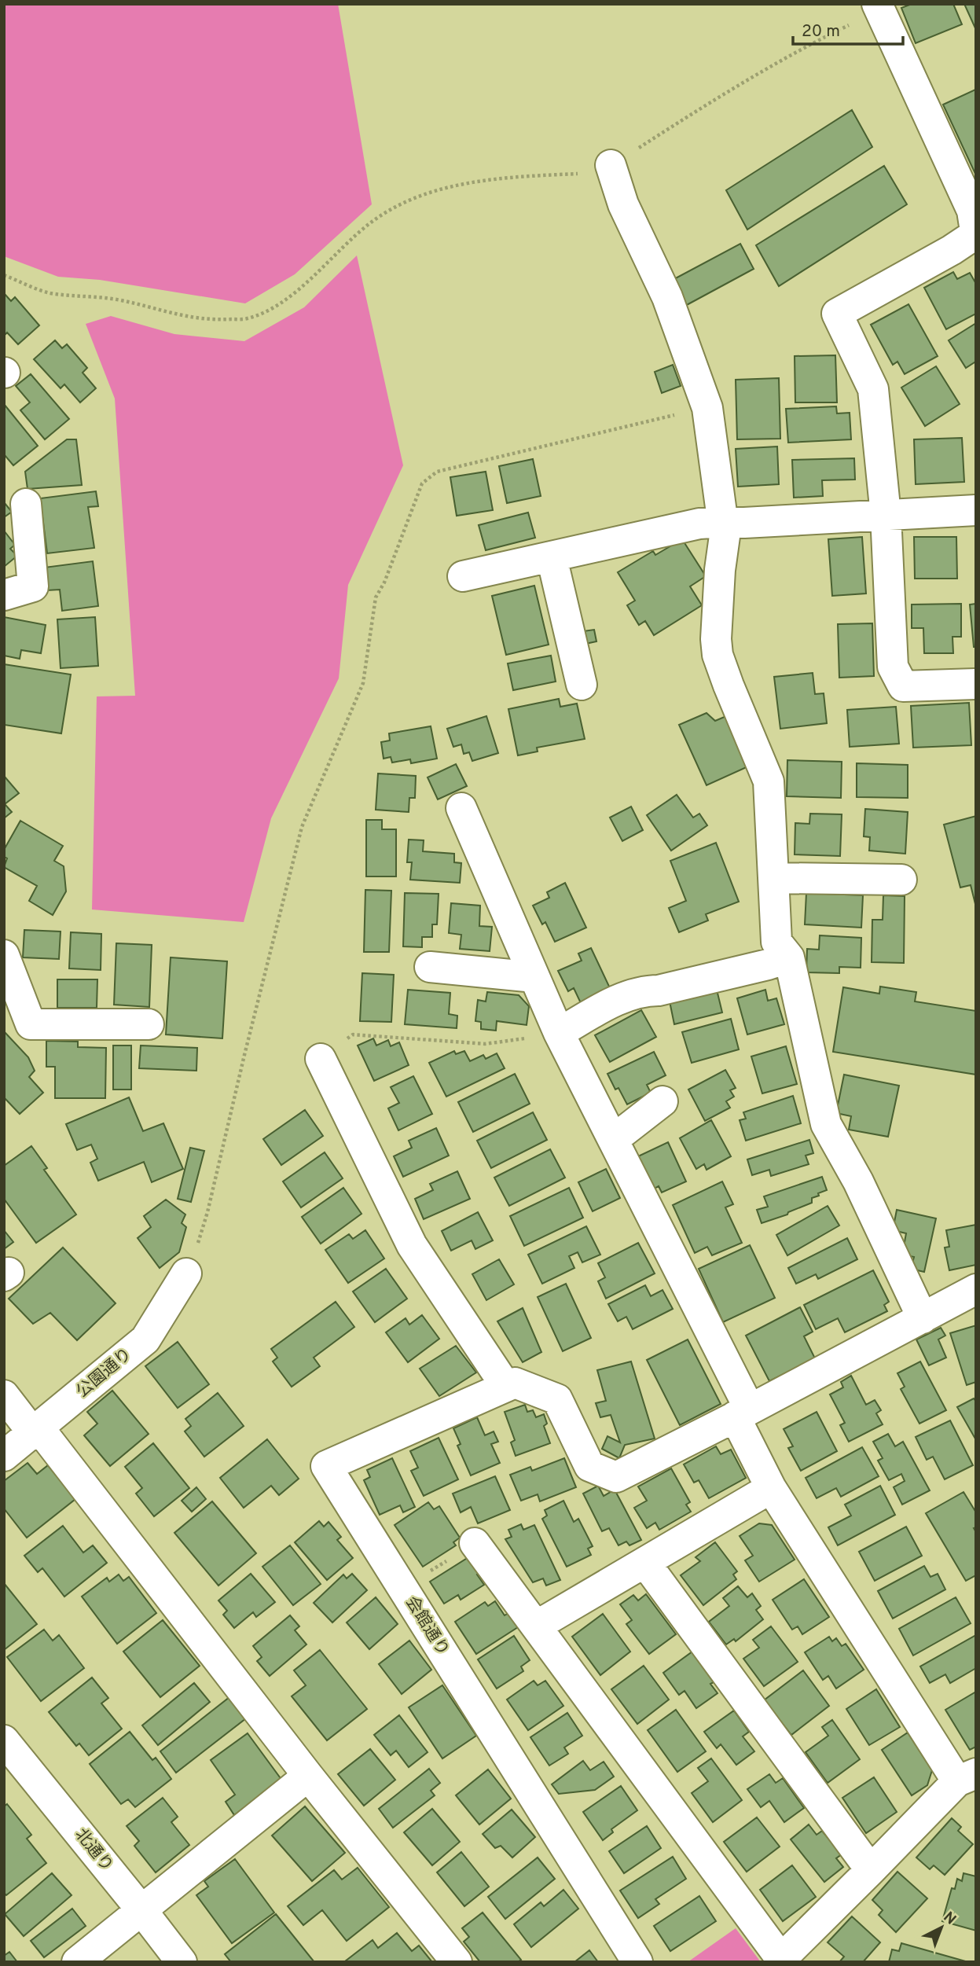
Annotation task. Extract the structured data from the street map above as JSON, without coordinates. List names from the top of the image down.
{
  "streets": {
    "street": ["公園通り", "会館通り", "北通り"]
  },
  "scale_bar": "20 m",
  "north": "top right"
}
